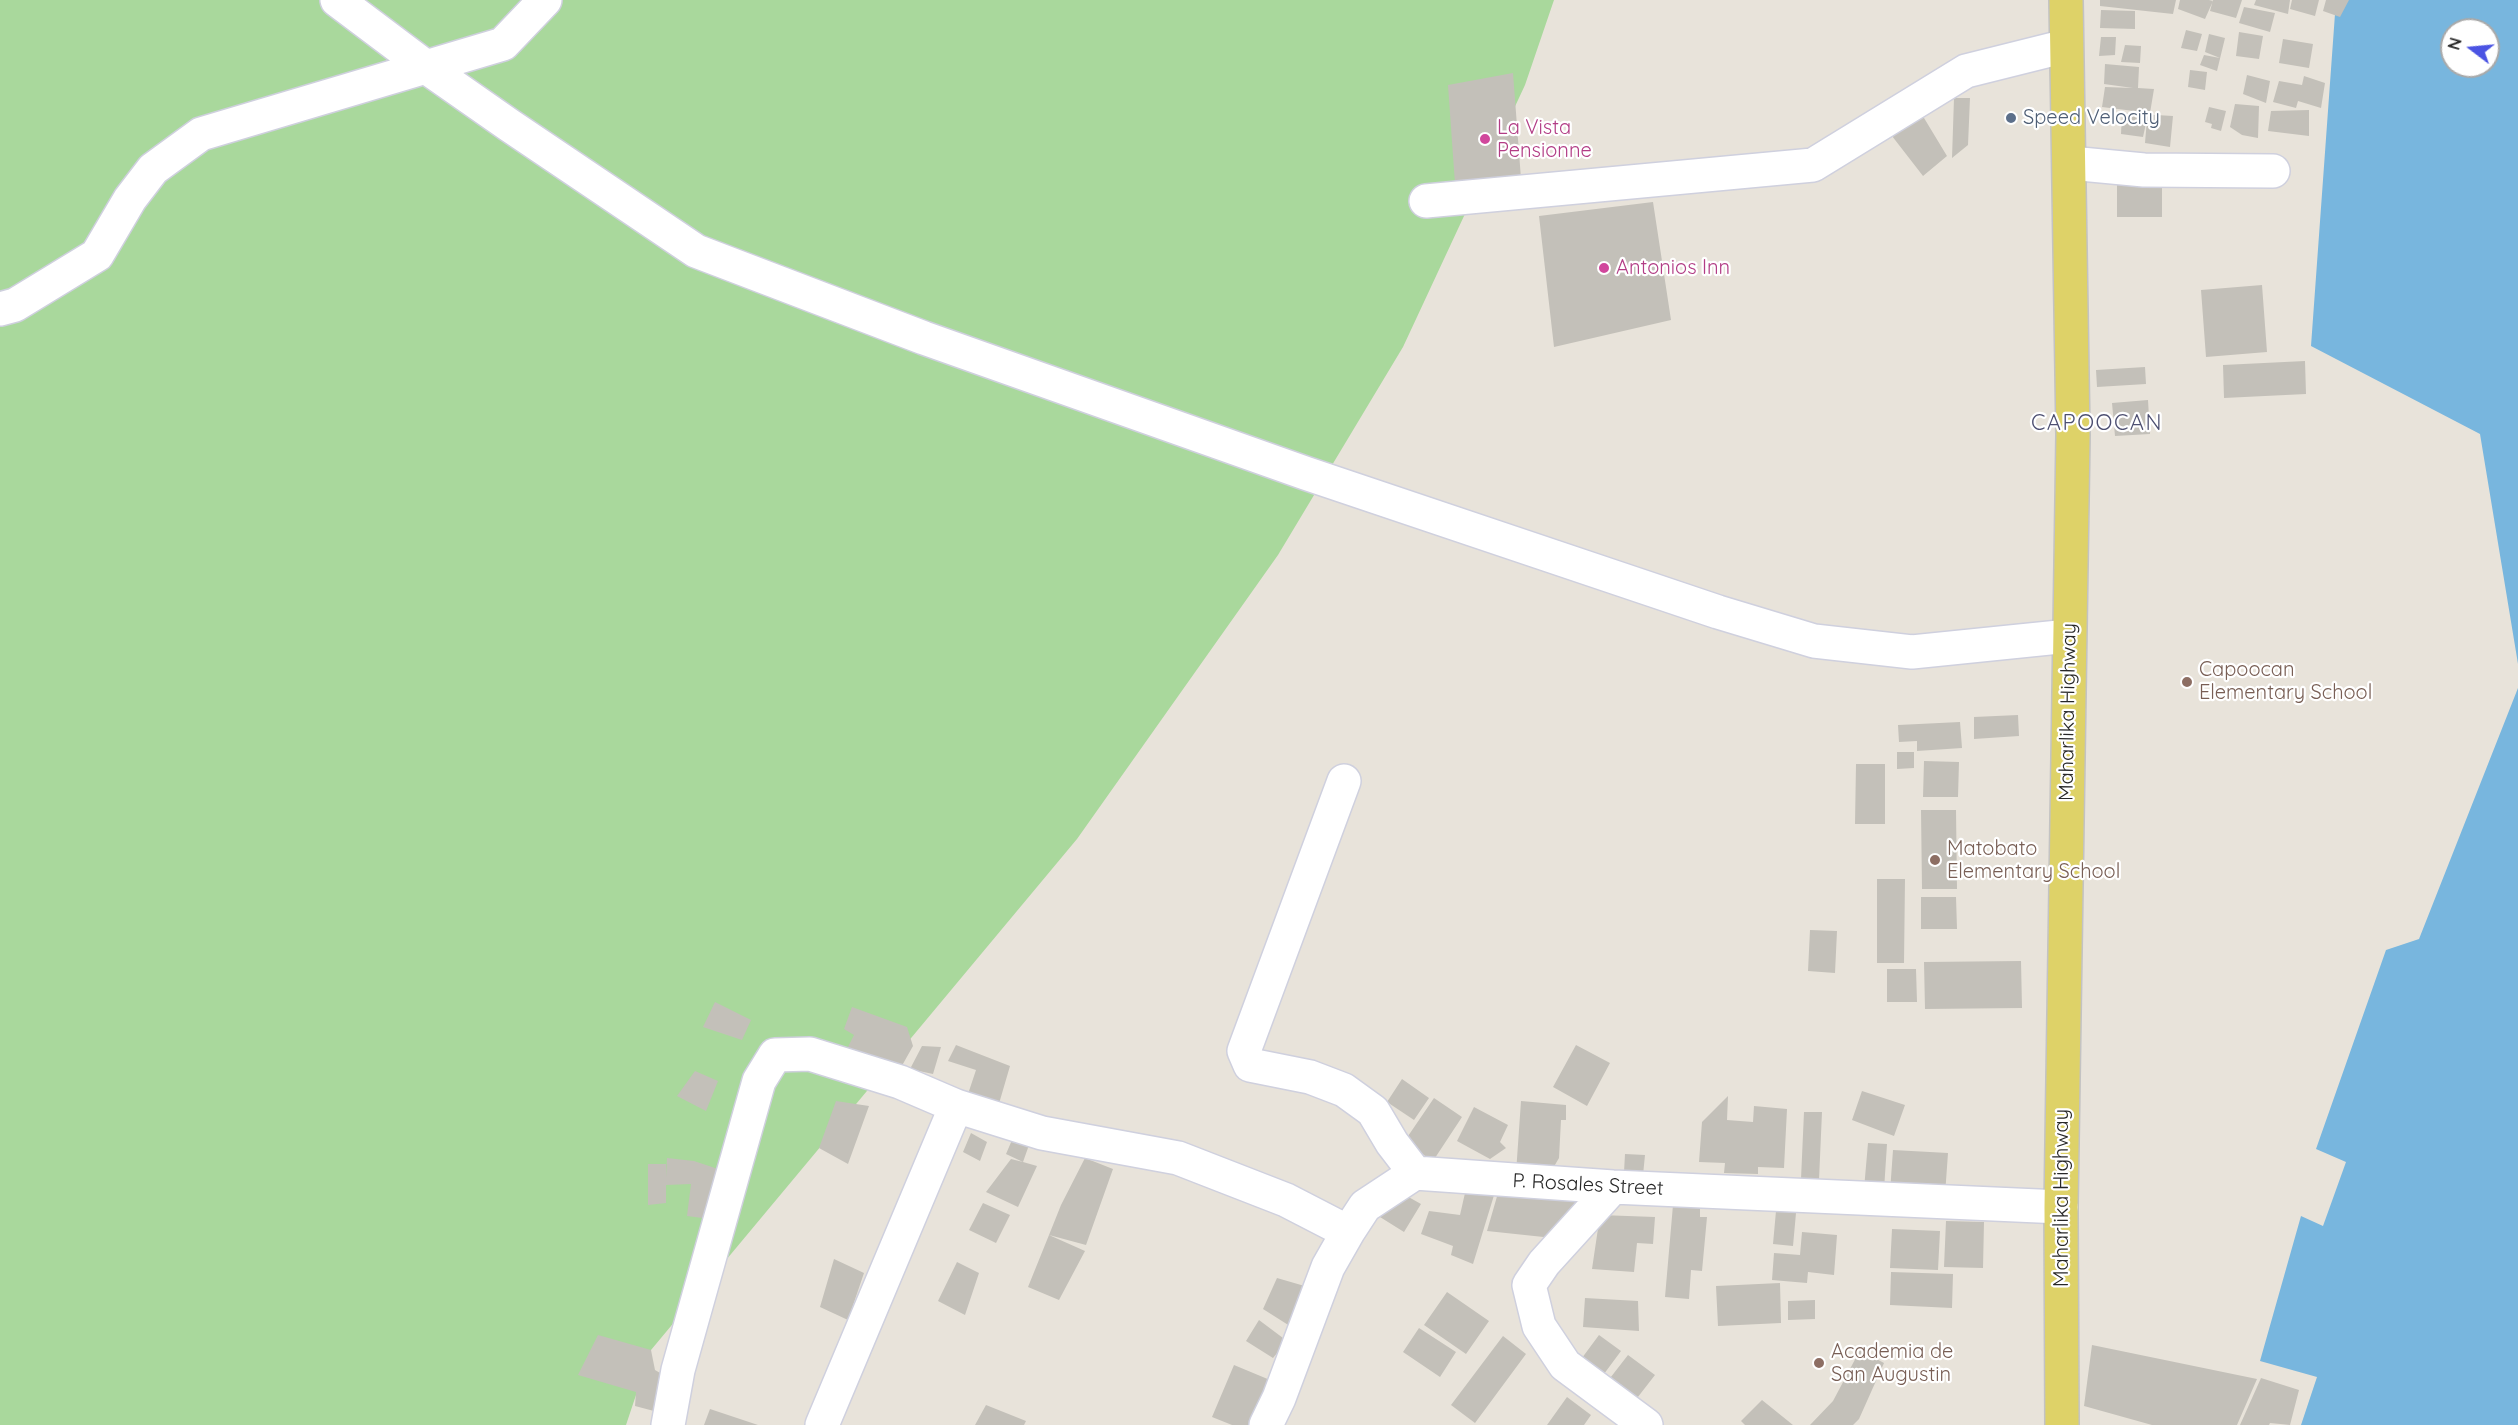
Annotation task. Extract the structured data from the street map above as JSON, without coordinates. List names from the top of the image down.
{
  "streets": {
    "main road": ["Maharlika Highway"],
    "street": ["P. Rosales Street"]
  },
  "crossings": [
    ["Maharlika Highway", "P. Rosales Street"]
  ],
  "districts": ["CAPOOCAN"],
  "places": [
    "Speed Velocity",
    "La Vista Pensionne",
    "Antonios Inn",
    "Capoocan Elementary School",
    "Matobato Elementary School",
    "Academia de San Augustin"
  ],
  "north": "left"
}
